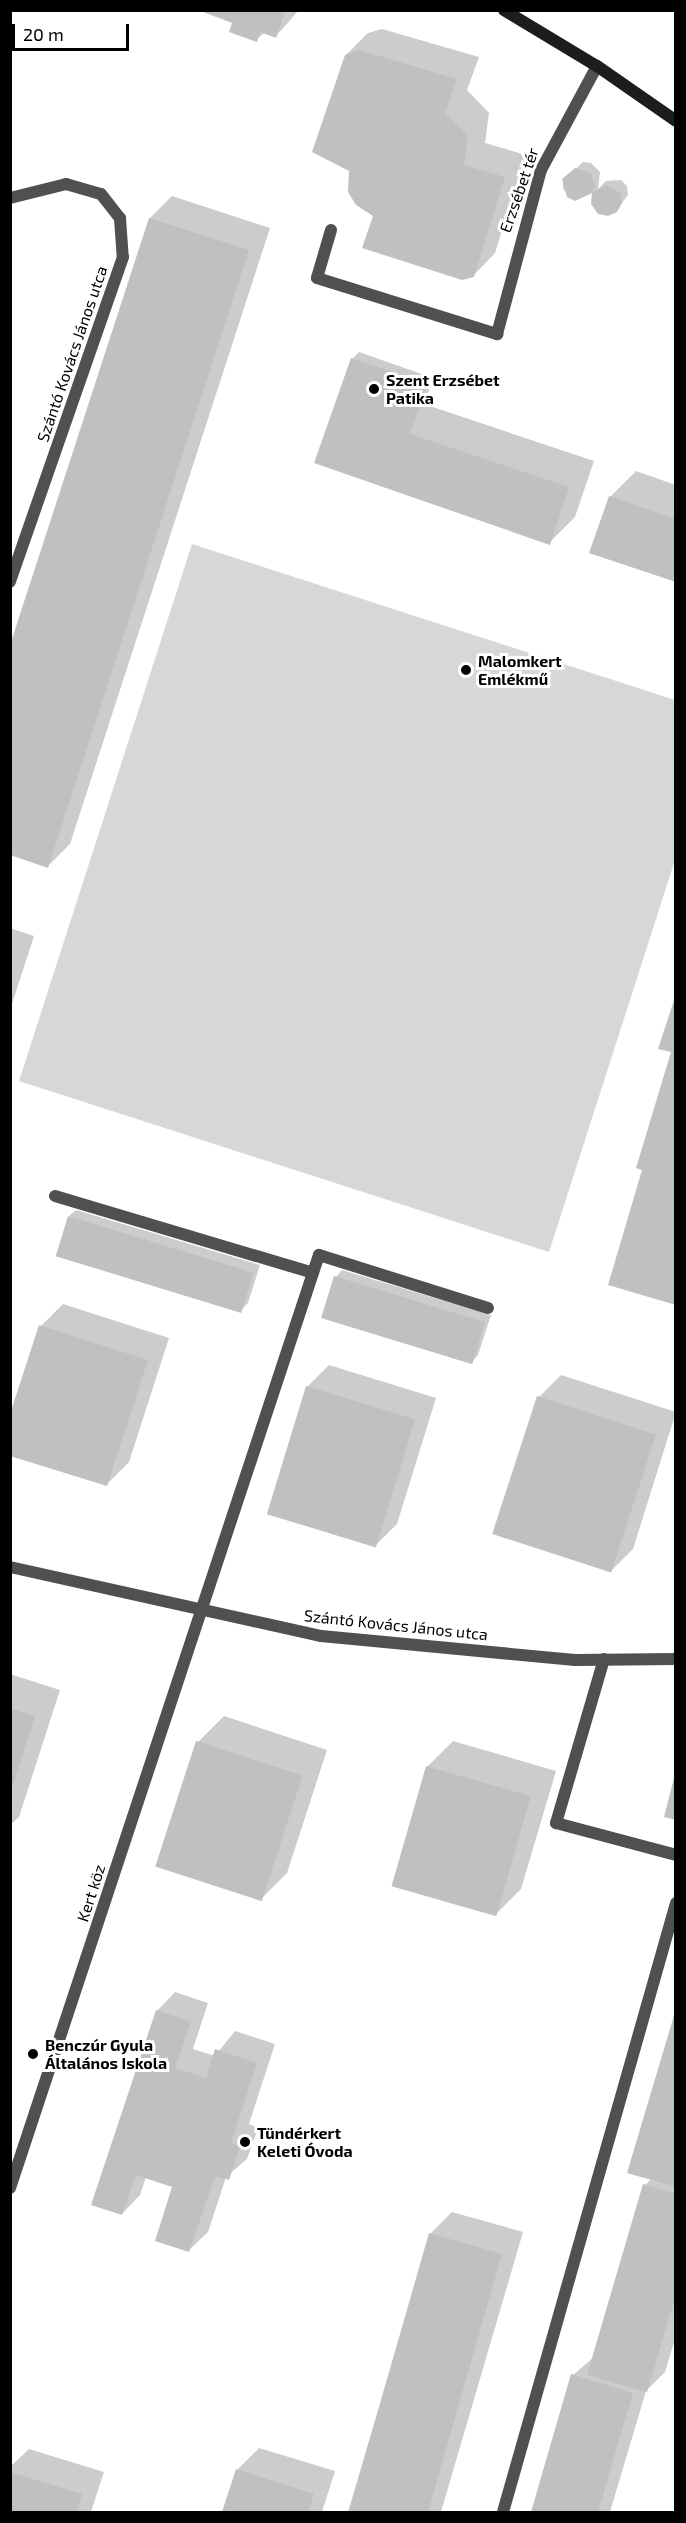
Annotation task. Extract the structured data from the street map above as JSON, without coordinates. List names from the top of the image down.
{
  "streets": {
    "street": ["Erzsébet tér", "Szántó Kovács János utca", "Kert köz"]
  },
  "crossings": [
    ["Szántó Kovács János utca", "Kert köz"]
  ],
  "places": [
    "Szent Erzsébet Patika",
    "Malomkert Emlékmű",
    "Benczúr Gyula Általános Iskola",
    "Tündérkert Keleti Óvoda"
  ],
  "scale_bar": "20 m"
}
